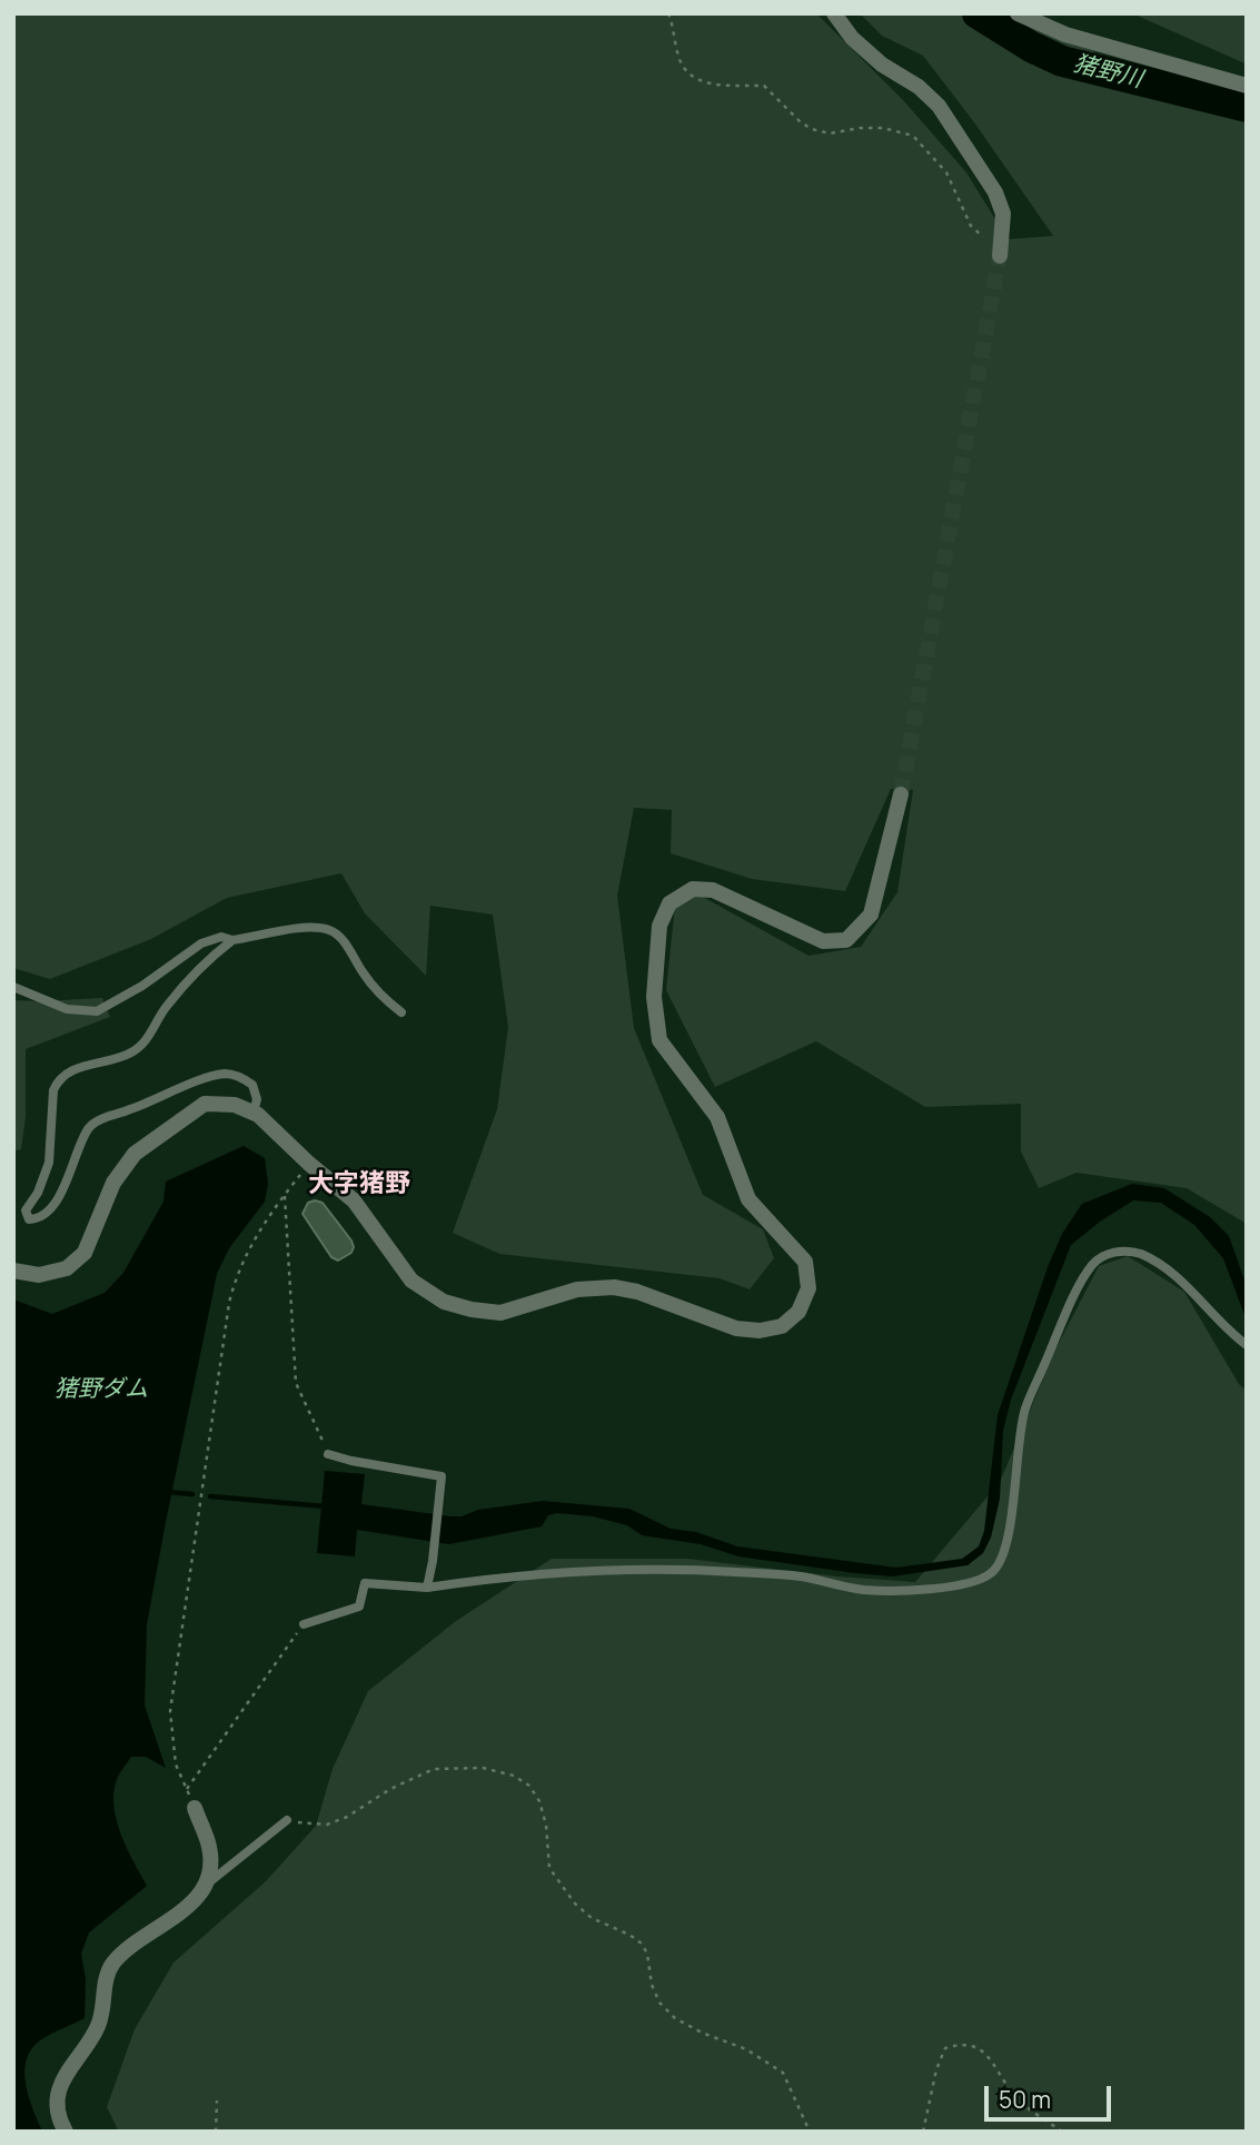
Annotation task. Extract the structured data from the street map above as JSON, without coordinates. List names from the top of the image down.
{
  "districts": ["大字猪野"],
  "water": ["猪野川", "猪野ダム"],
  "scale_bar": "50 m"
}
